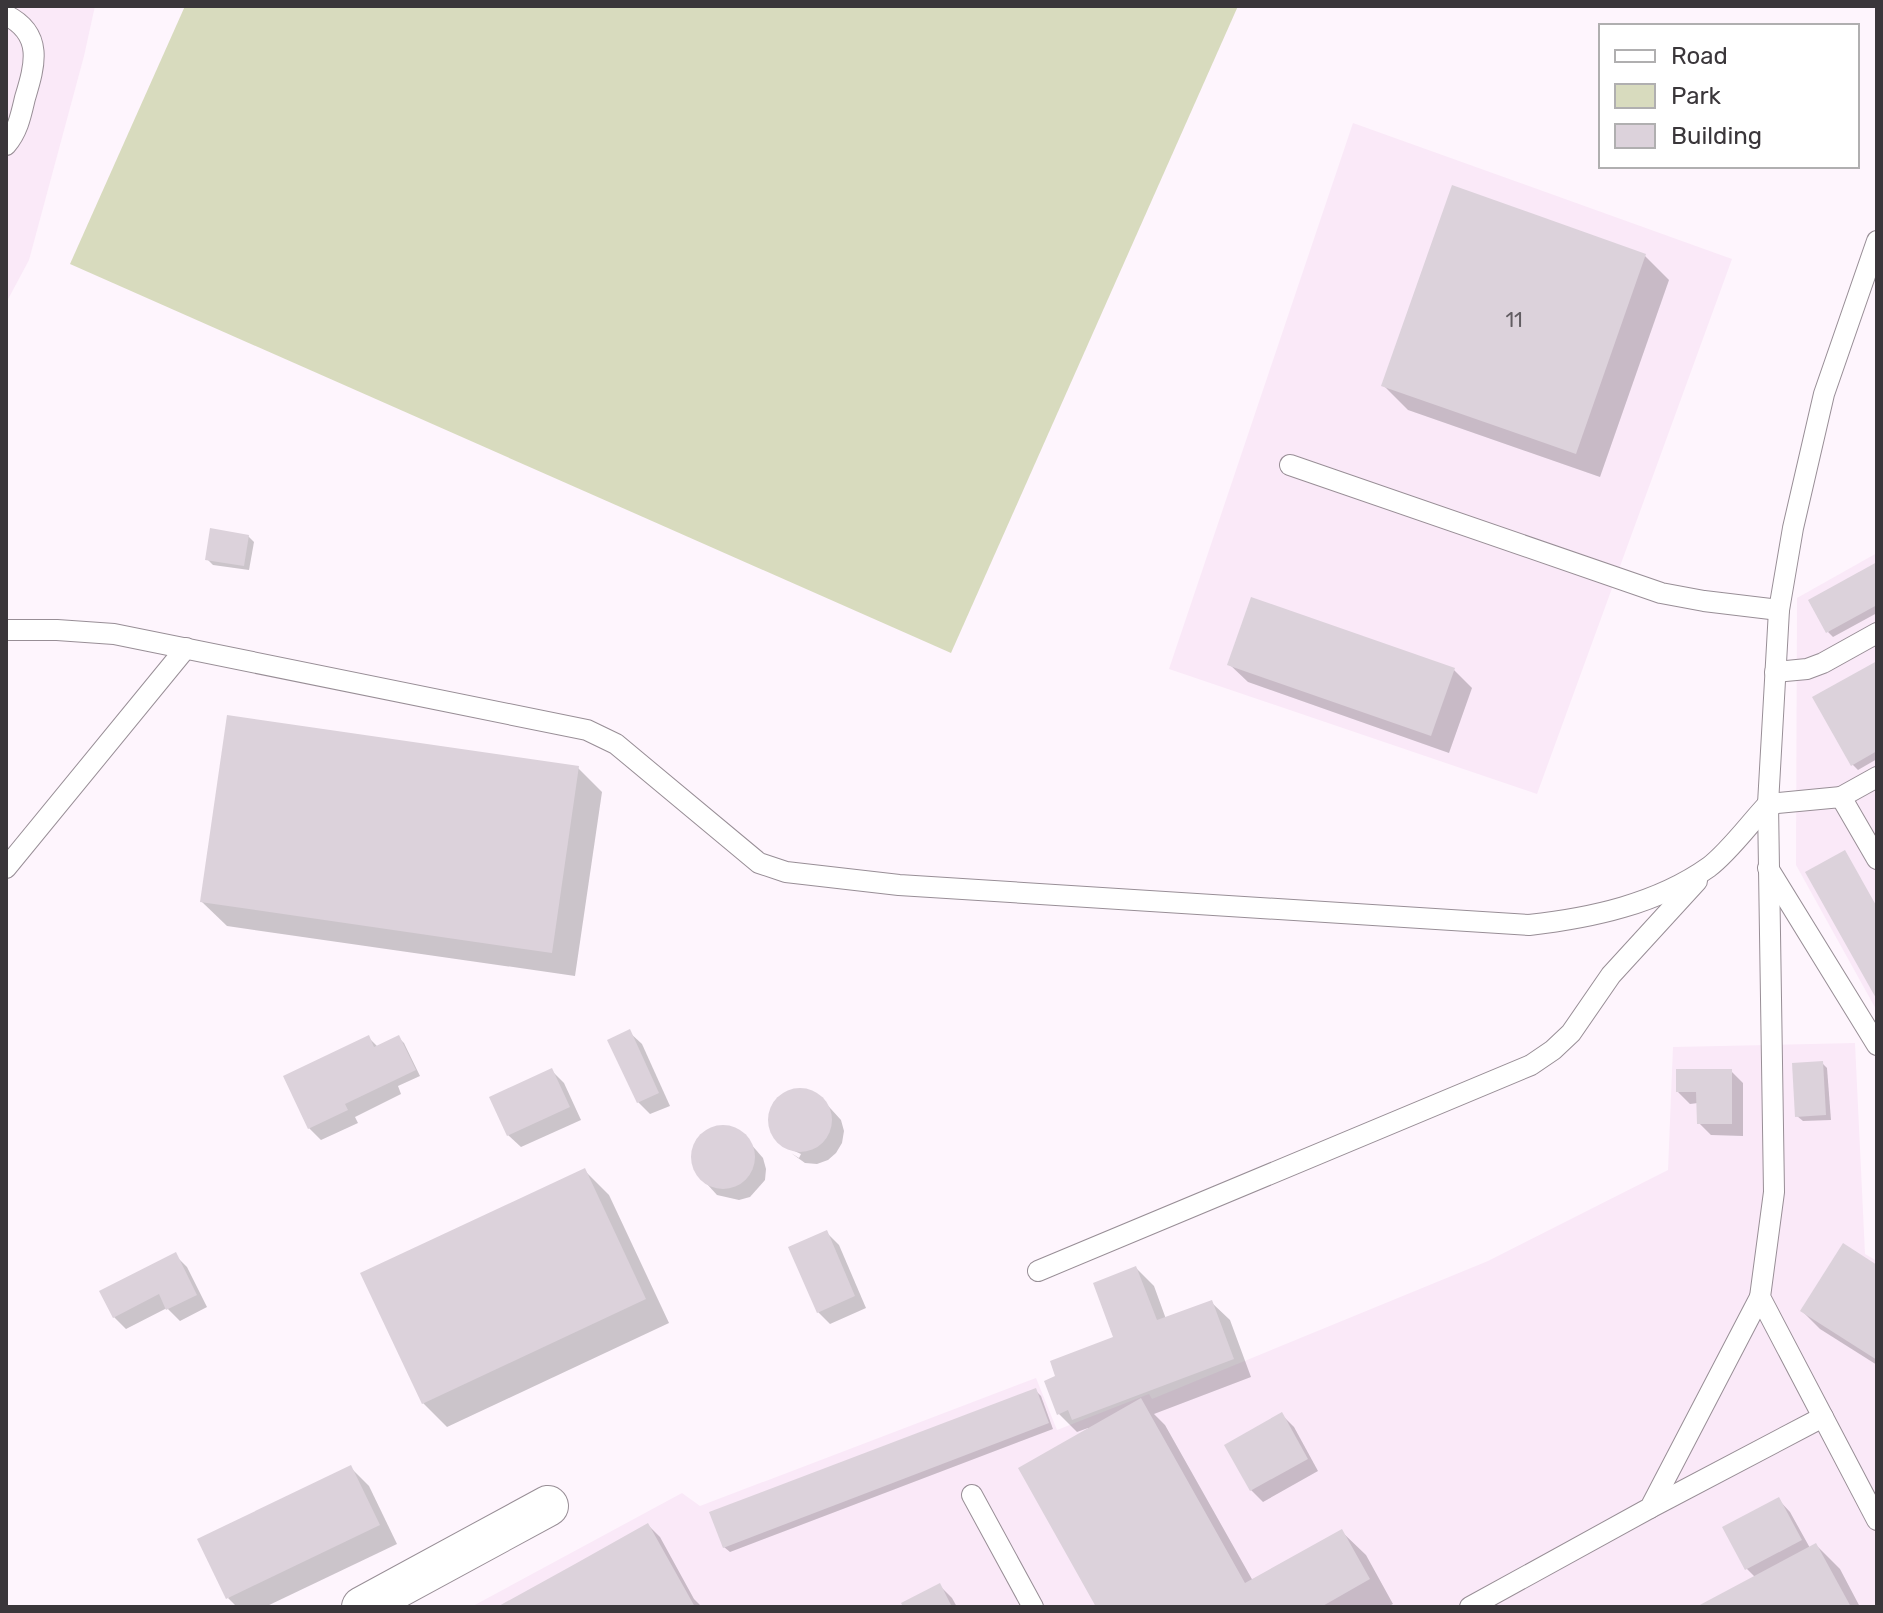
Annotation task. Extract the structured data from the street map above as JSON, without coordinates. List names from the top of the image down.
{
  "house_numbers": ["11"],
  "legend": ["Road", "Park", "Building"]
}
